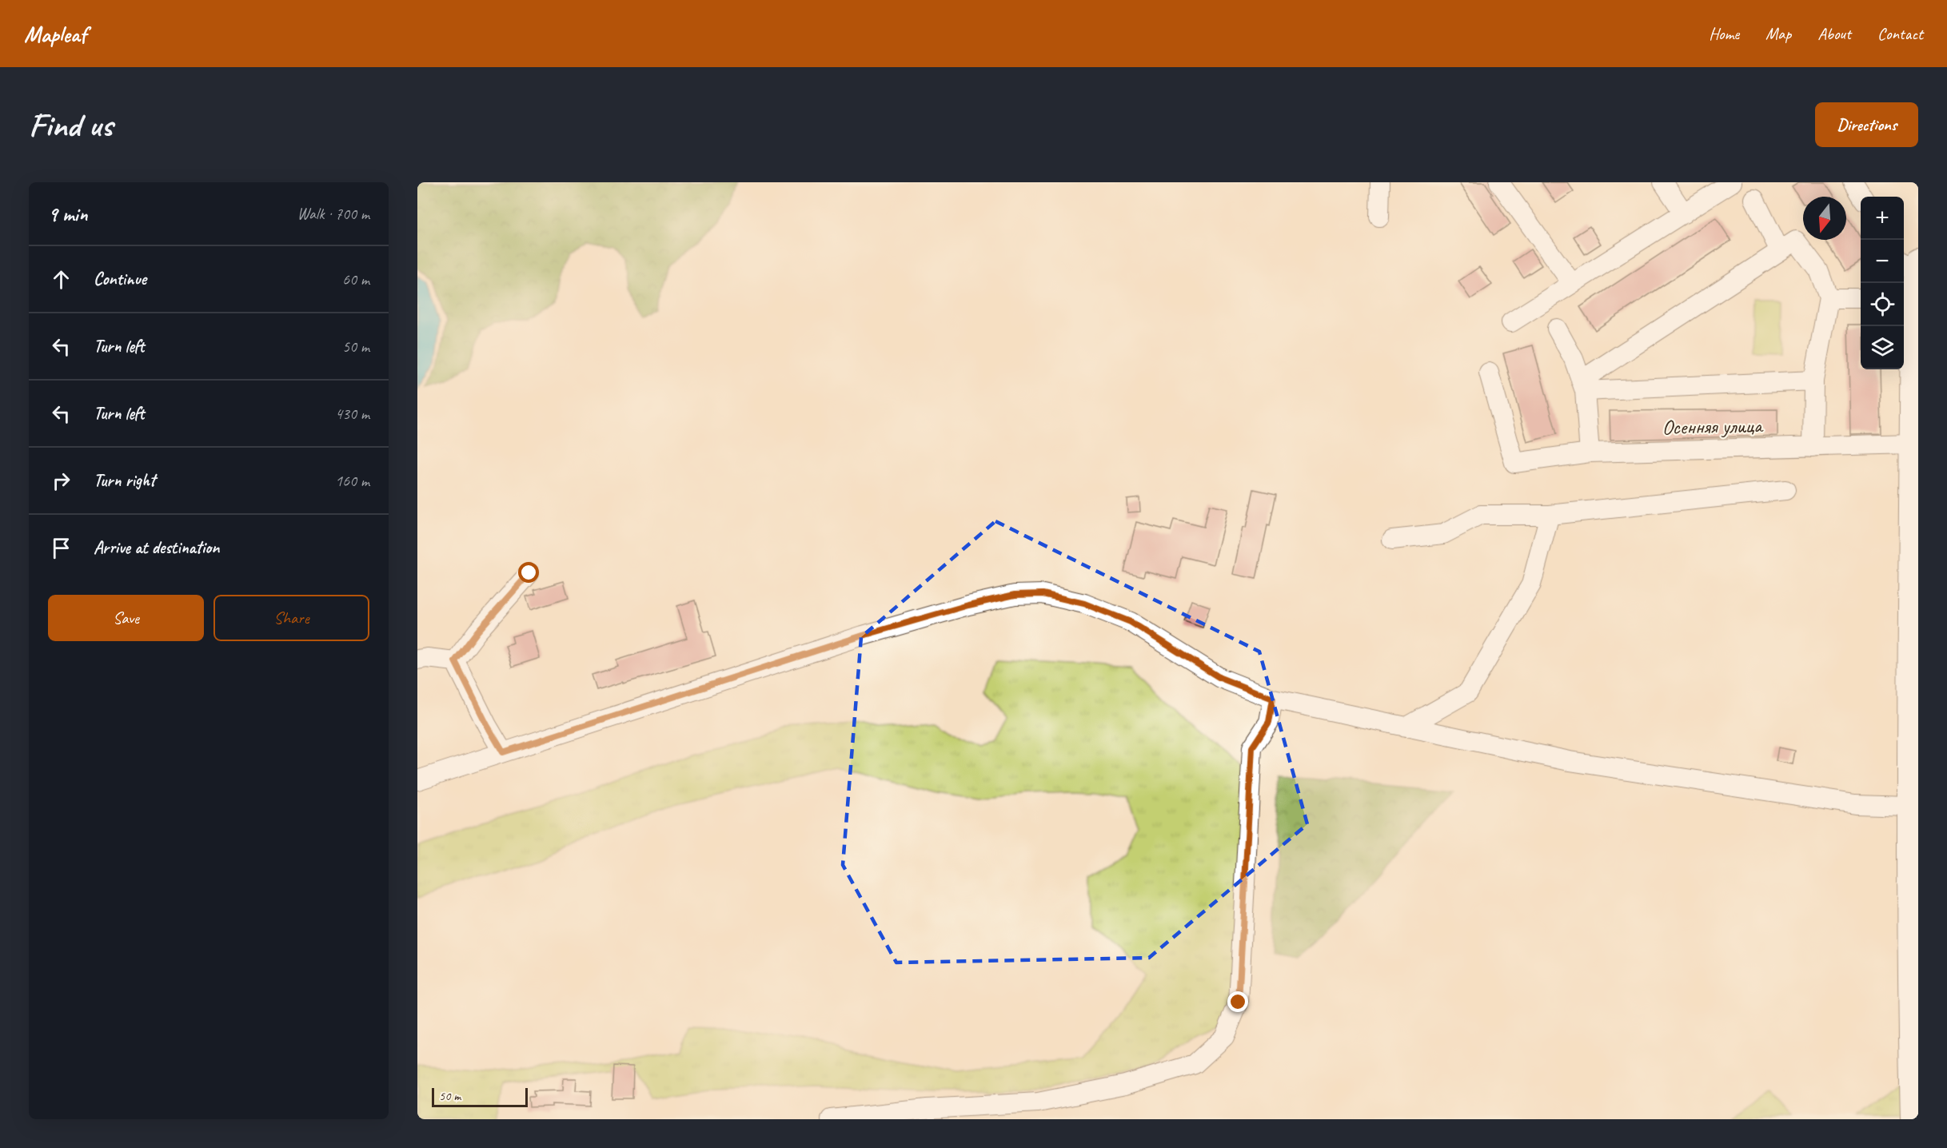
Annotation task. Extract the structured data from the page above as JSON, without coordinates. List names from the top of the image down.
{
  "streets": {
    "street": ["Осенняя улица"]
  },
  "scale_bar": "50 m",
  "north": "bottom",
  "page": {
    "header": "Mapleaf",
    "nav": [
      "Home",
      "Map",
      "About",
      "Contact"
    ],
    "buttons": [
      "Directions",
      ["Save", "Share"]
    ],
    "title": "Find us",
    "heading": ["9 min", "Walk · 700 m"],
    "map_buttons": ["+", "−"],
    "list": [
      ["Continue", "60 m"],
      ["Turn left", "50 m"],
      ["Turn left", "430 m"],
      ["Turn right", "160 m"],
      "Arrive at destination"
    ],
    "scale": "50 m"
  }
}
